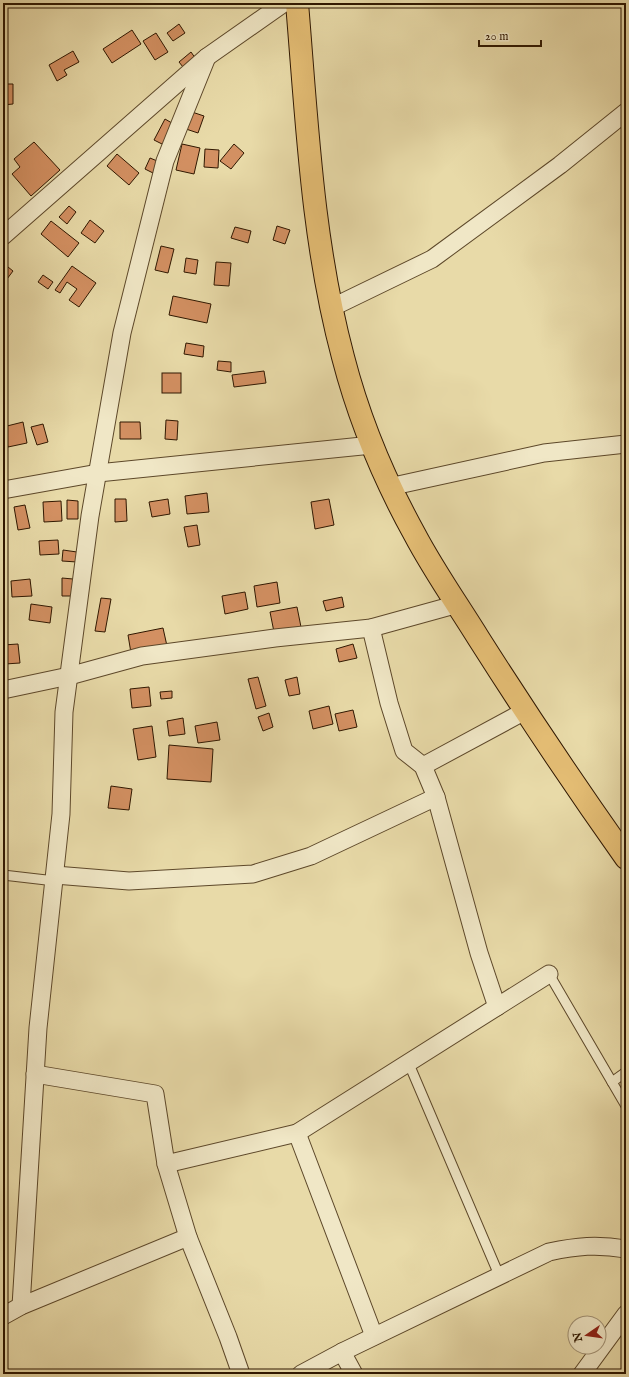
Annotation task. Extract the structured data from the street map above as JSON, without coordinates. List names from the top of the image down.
{
  "scale_bar": "20 m",
  "north": "left"
}
